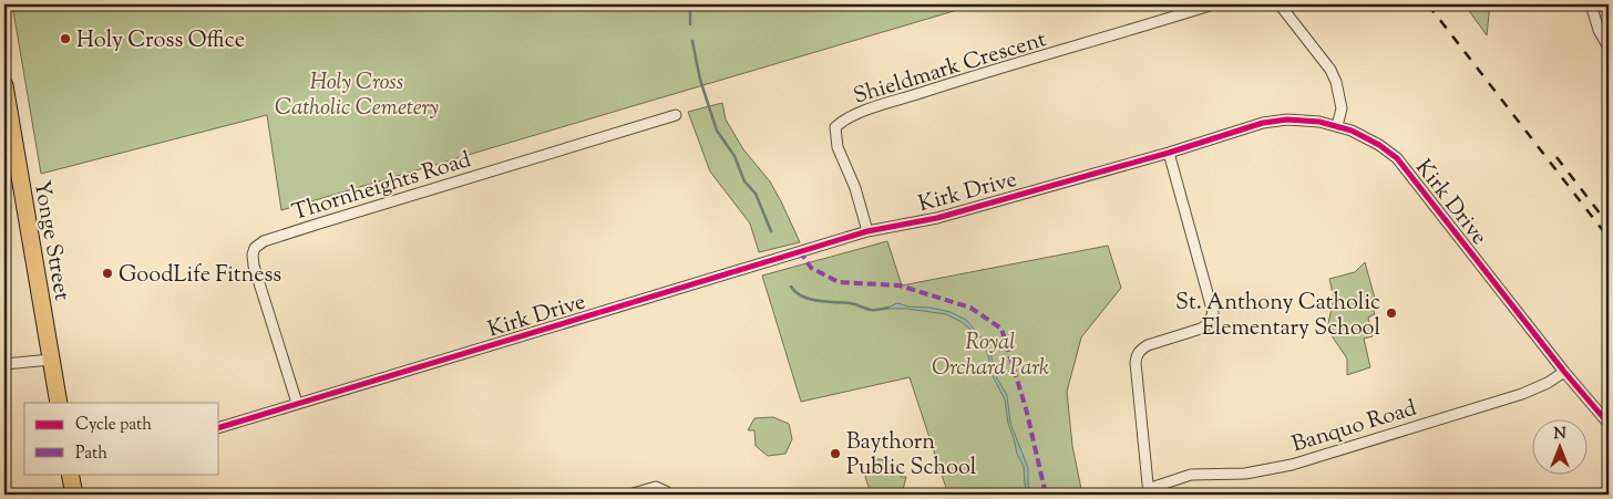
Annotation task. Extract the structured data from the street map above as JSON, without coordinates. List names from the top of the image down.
{
  "streets": {
    "main road": ["Yonge Street"],
    "street": [
      "Shieldmark Crescent",
      "Thornheights Road",
      "Kirk Drive",
      "Banquo Road"
    ]
  },
  "crossings": [
    ["Shieldmark Crescent", "Kirk Drive"],
    ["Thornheights Road", "Kirk Drive"],
    ["Kirk Drive", "Banquo Road"]
  ],
  "parks": ["Holy Cross Catholic Cemetery", "Royal Orchard Park"],
  "places": [
    "Holy Cross Office",
    "GoodLife Fitness",
    "St. Anthony Catholic Elementary School",
    "Baythorn Public School"
  ],
  "legend": ["Cycle path", "Path"],
  "north": "top"
}
